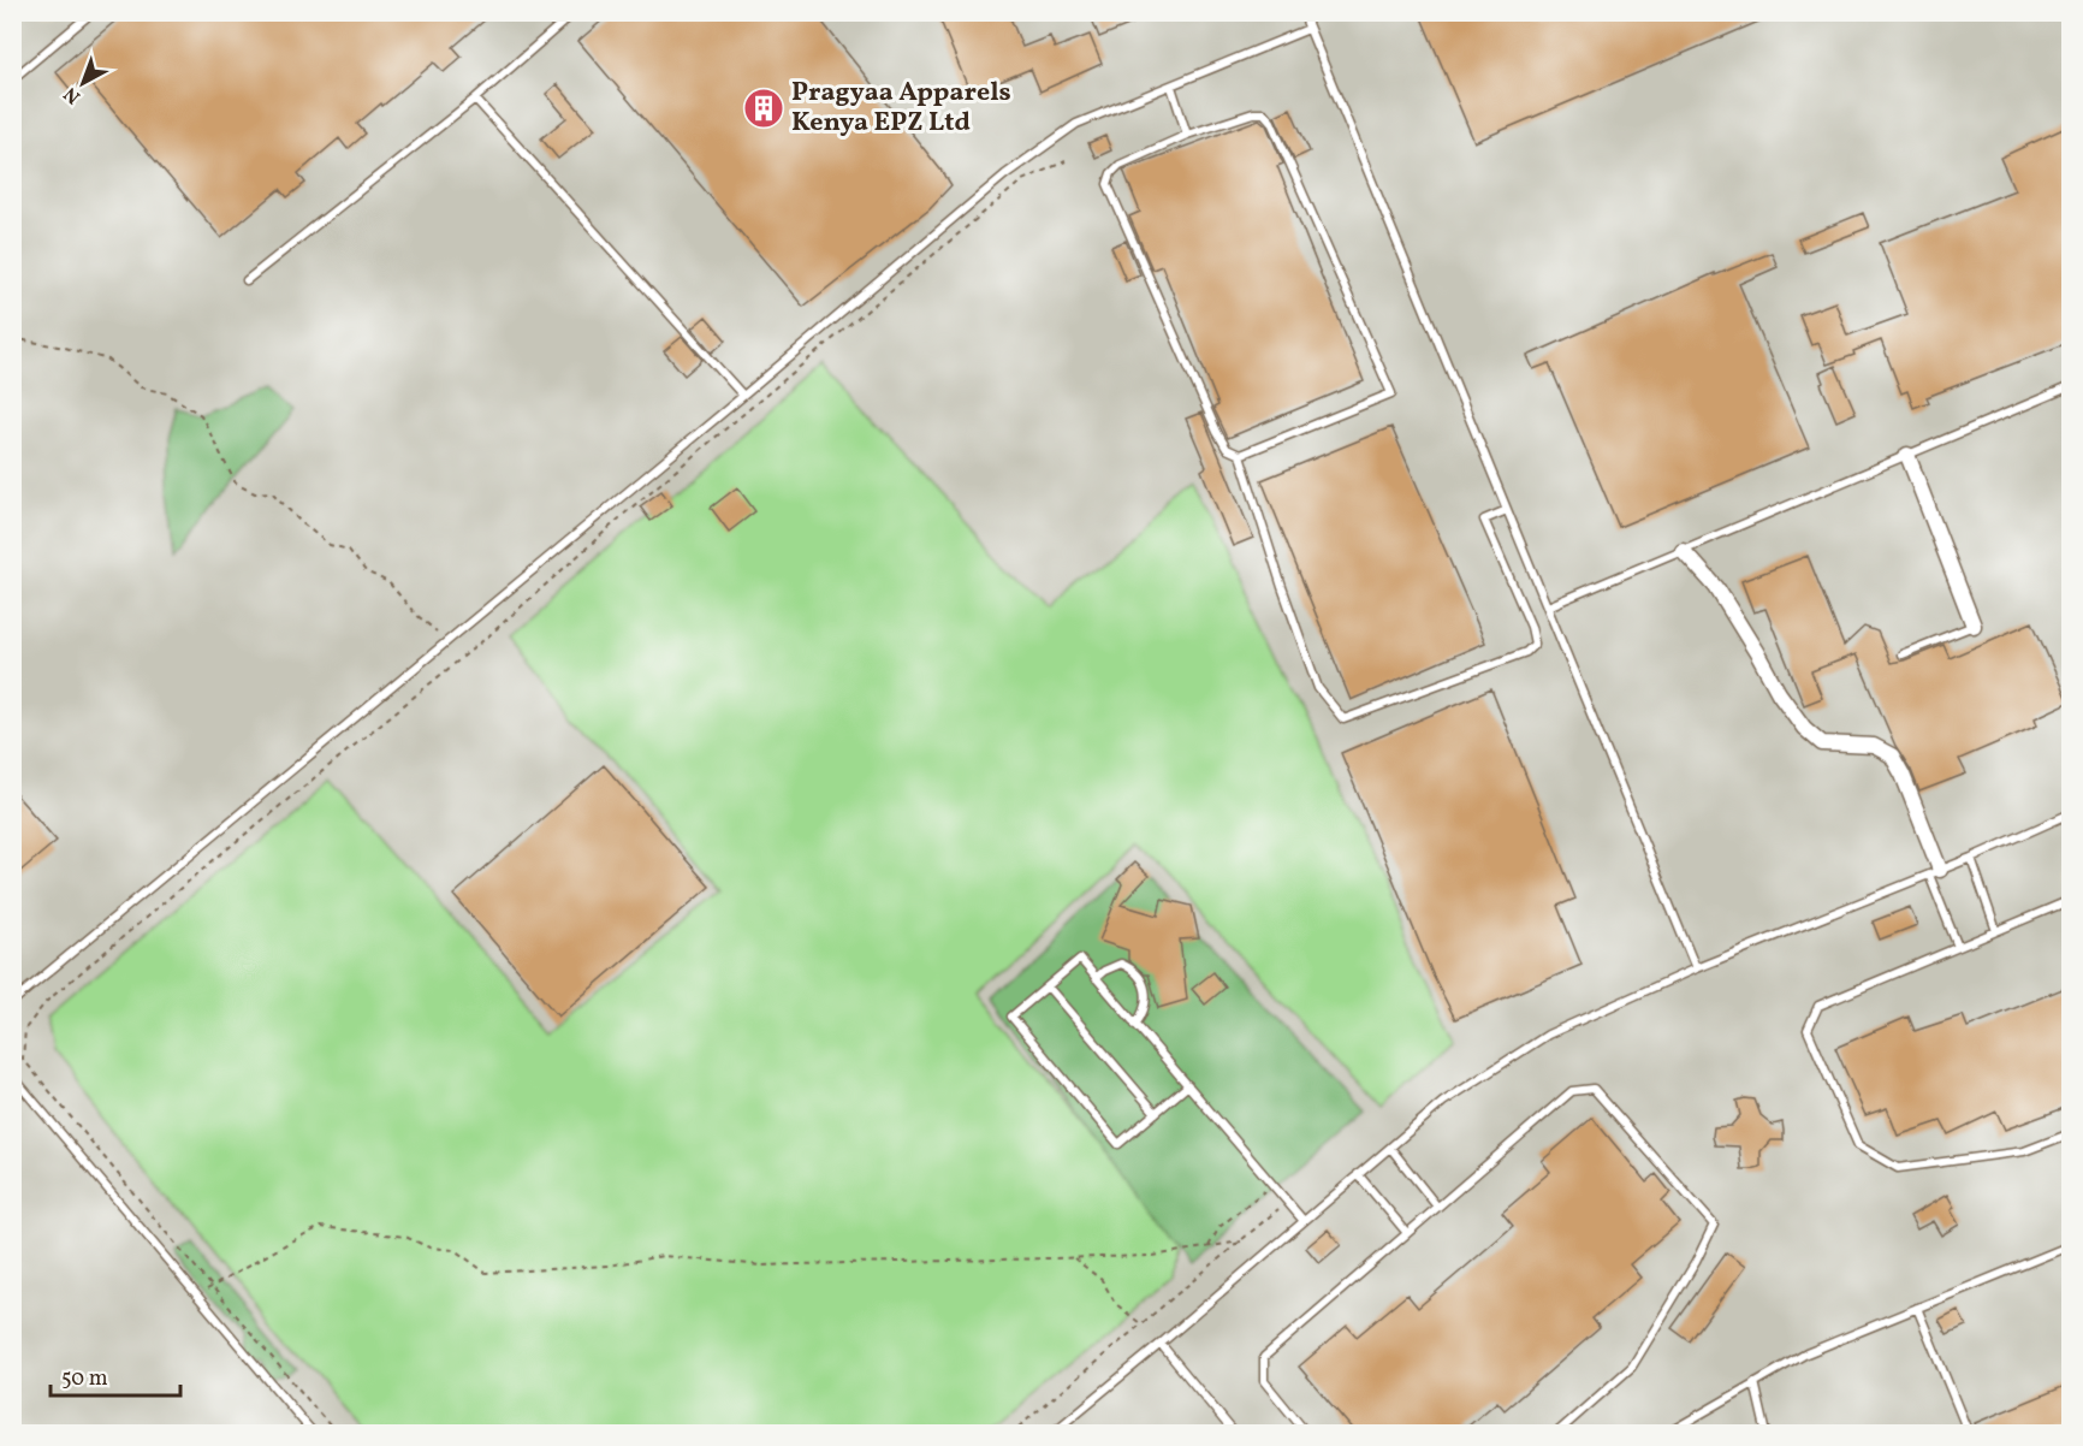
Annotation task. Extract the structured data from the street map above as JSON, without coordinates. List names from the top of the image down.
{
  "places": {
    "building": ["Pragyaa Apparels Kenya EPZ Ltd"]
  },
  "scale_bar": "50 m",
  "north": "bottom left"
}
